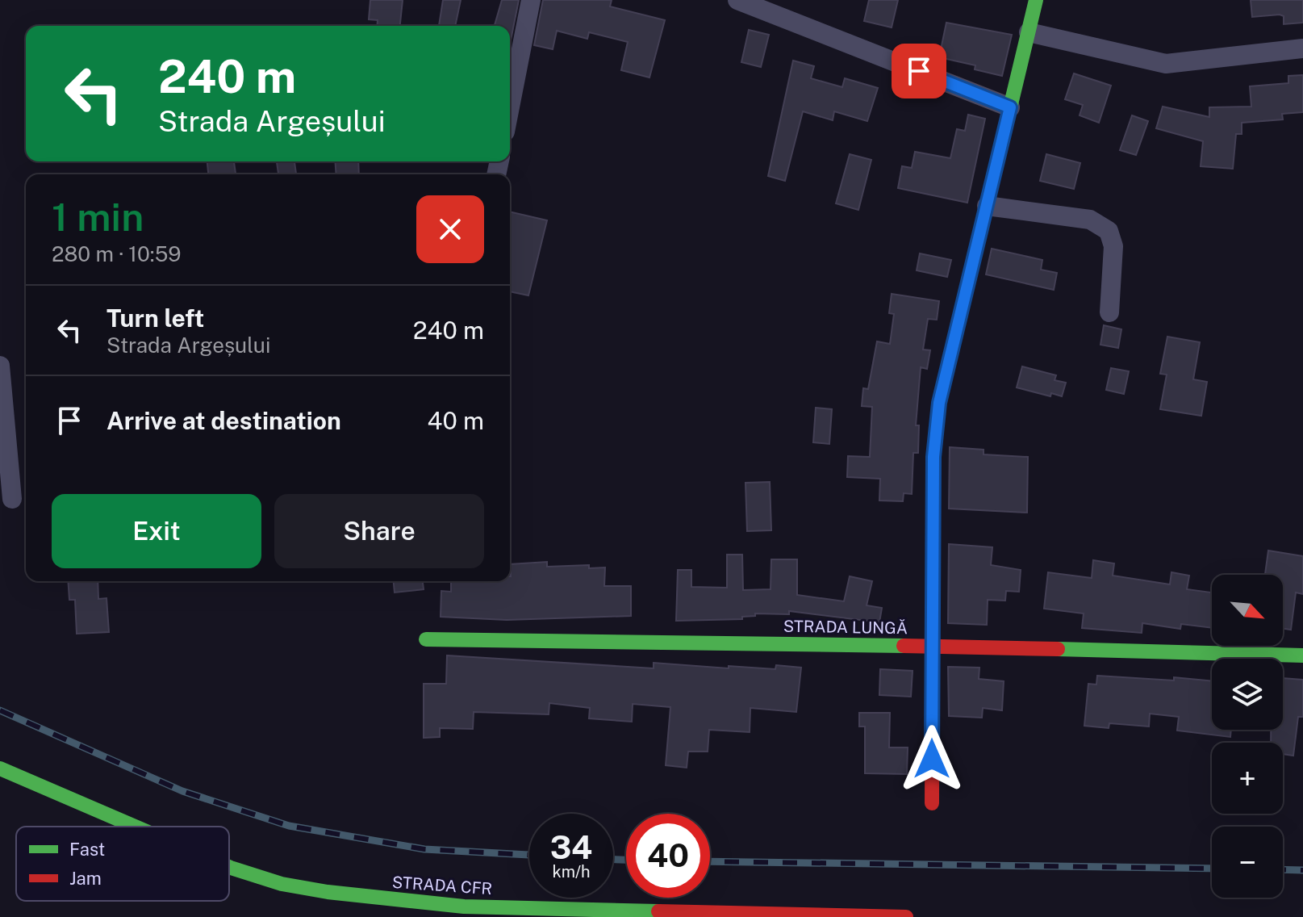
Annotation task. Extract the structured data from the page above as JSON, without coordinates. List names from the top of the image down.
{
  "streets": {
    "street": ["STRADA LUNGĂ", "STRADA CFR"]
  },
  "legend": ["Fast", "Jam"],
  "north": "bottom right",
  "page": {
    "turn": ["240 m", "Strada Argeșului"],
    "heading": ["1 min", "280 m · 10:59"],
    "list": [
      {
        "name": "Turn left",
        "note": "Strada Argeșului",
        "value": "240 m"
      },
      {
        "name": "Arrive at destination",
        "value": "40 m"
      }
    ],
    "buttons": ["Exit", "Share"],
    "map_buttons": ["+", "−"],
    "speed": "34 km/h",
    "limit": "40"
  }
}
